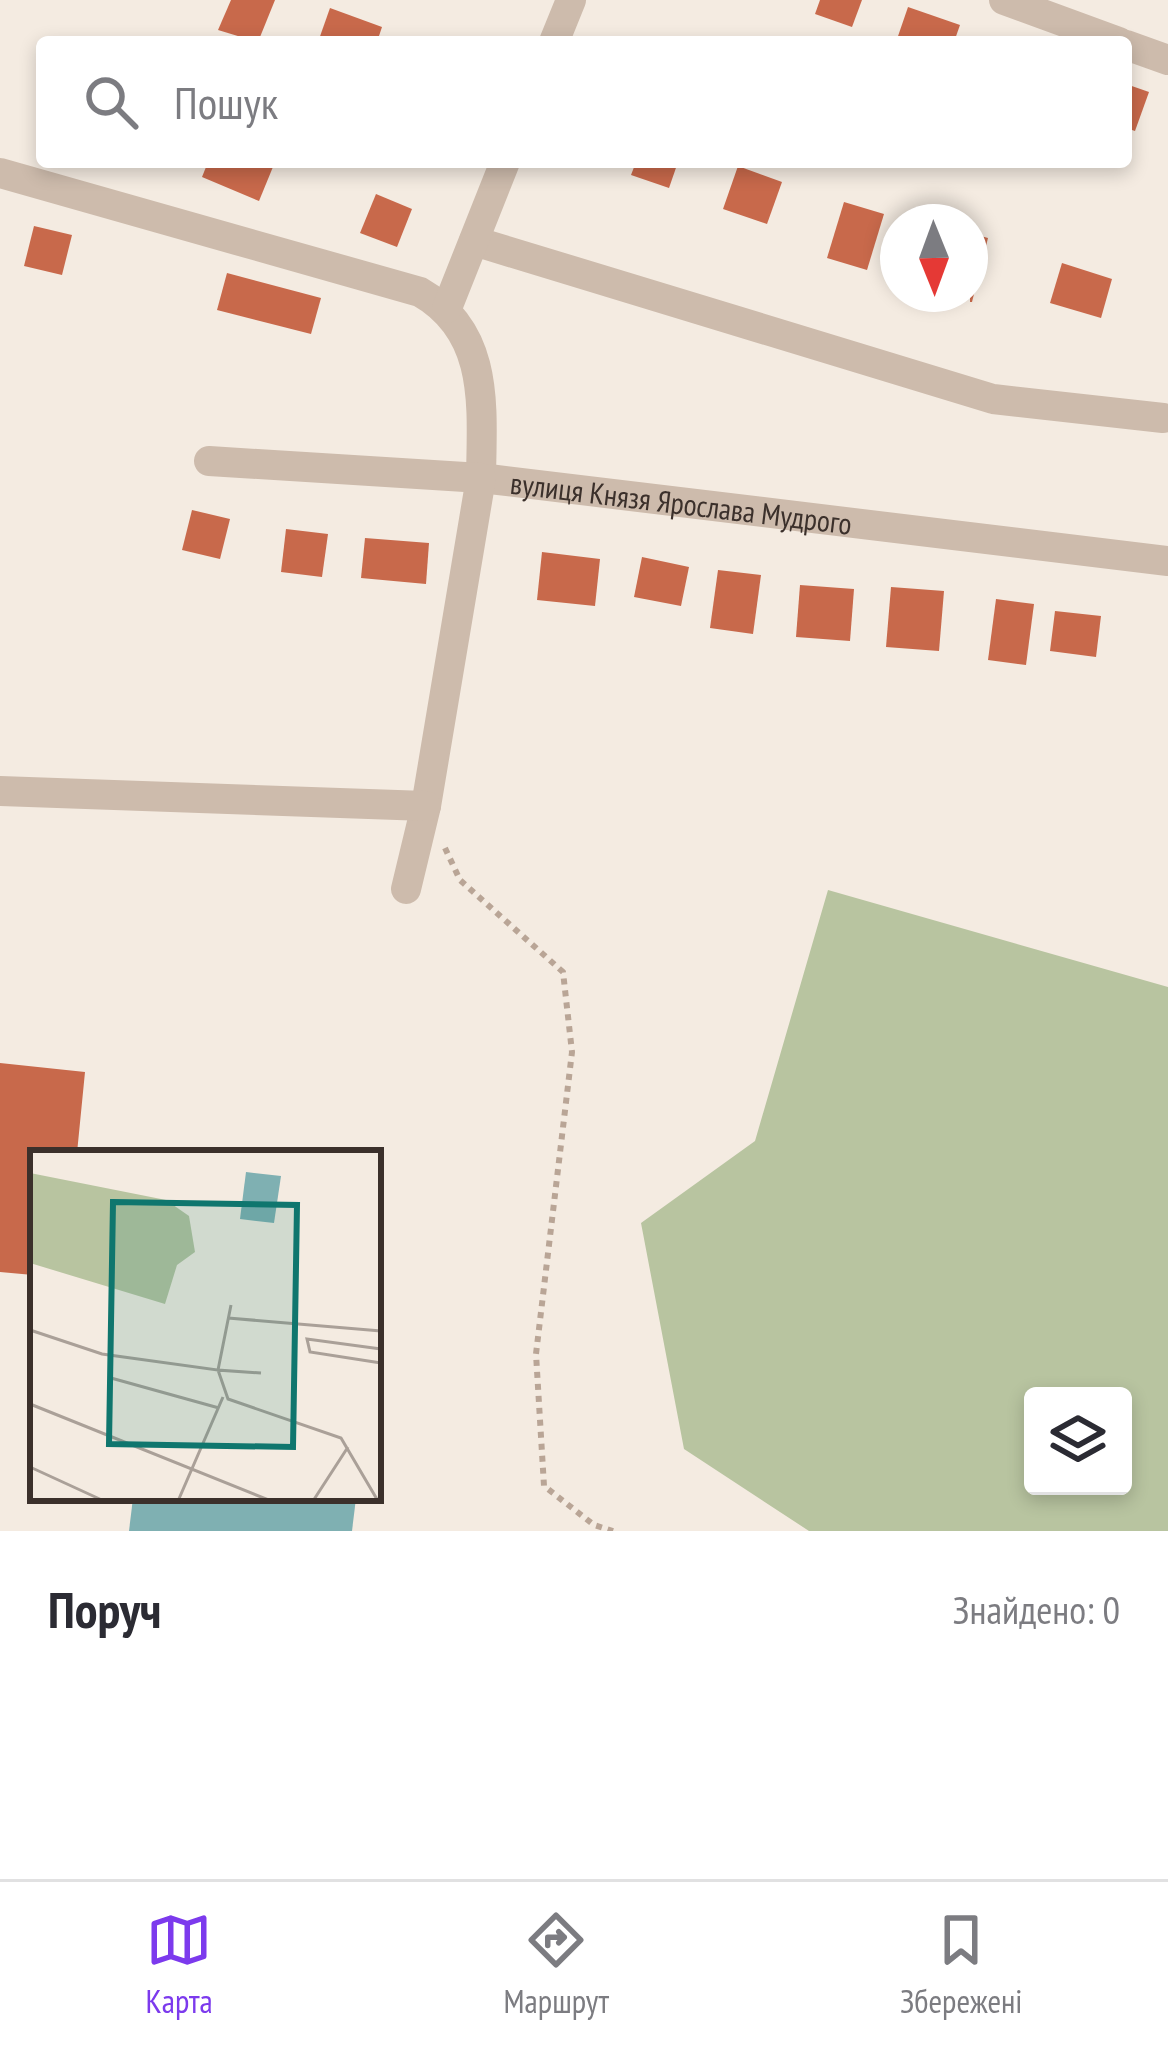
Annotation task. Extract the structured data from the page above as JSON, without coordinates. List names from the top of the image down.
{
  "streets": {
    "street": ["вулиця Князя Ярослава Мудрого"]
  },
  "north": "bottom",
  "page": {
    "search": "Пошук",
    "heading": ["Поруч", "Знайдено: 0"],
    "nav": ["Карта", "Маршрут", "Збережені"]
  }
}
